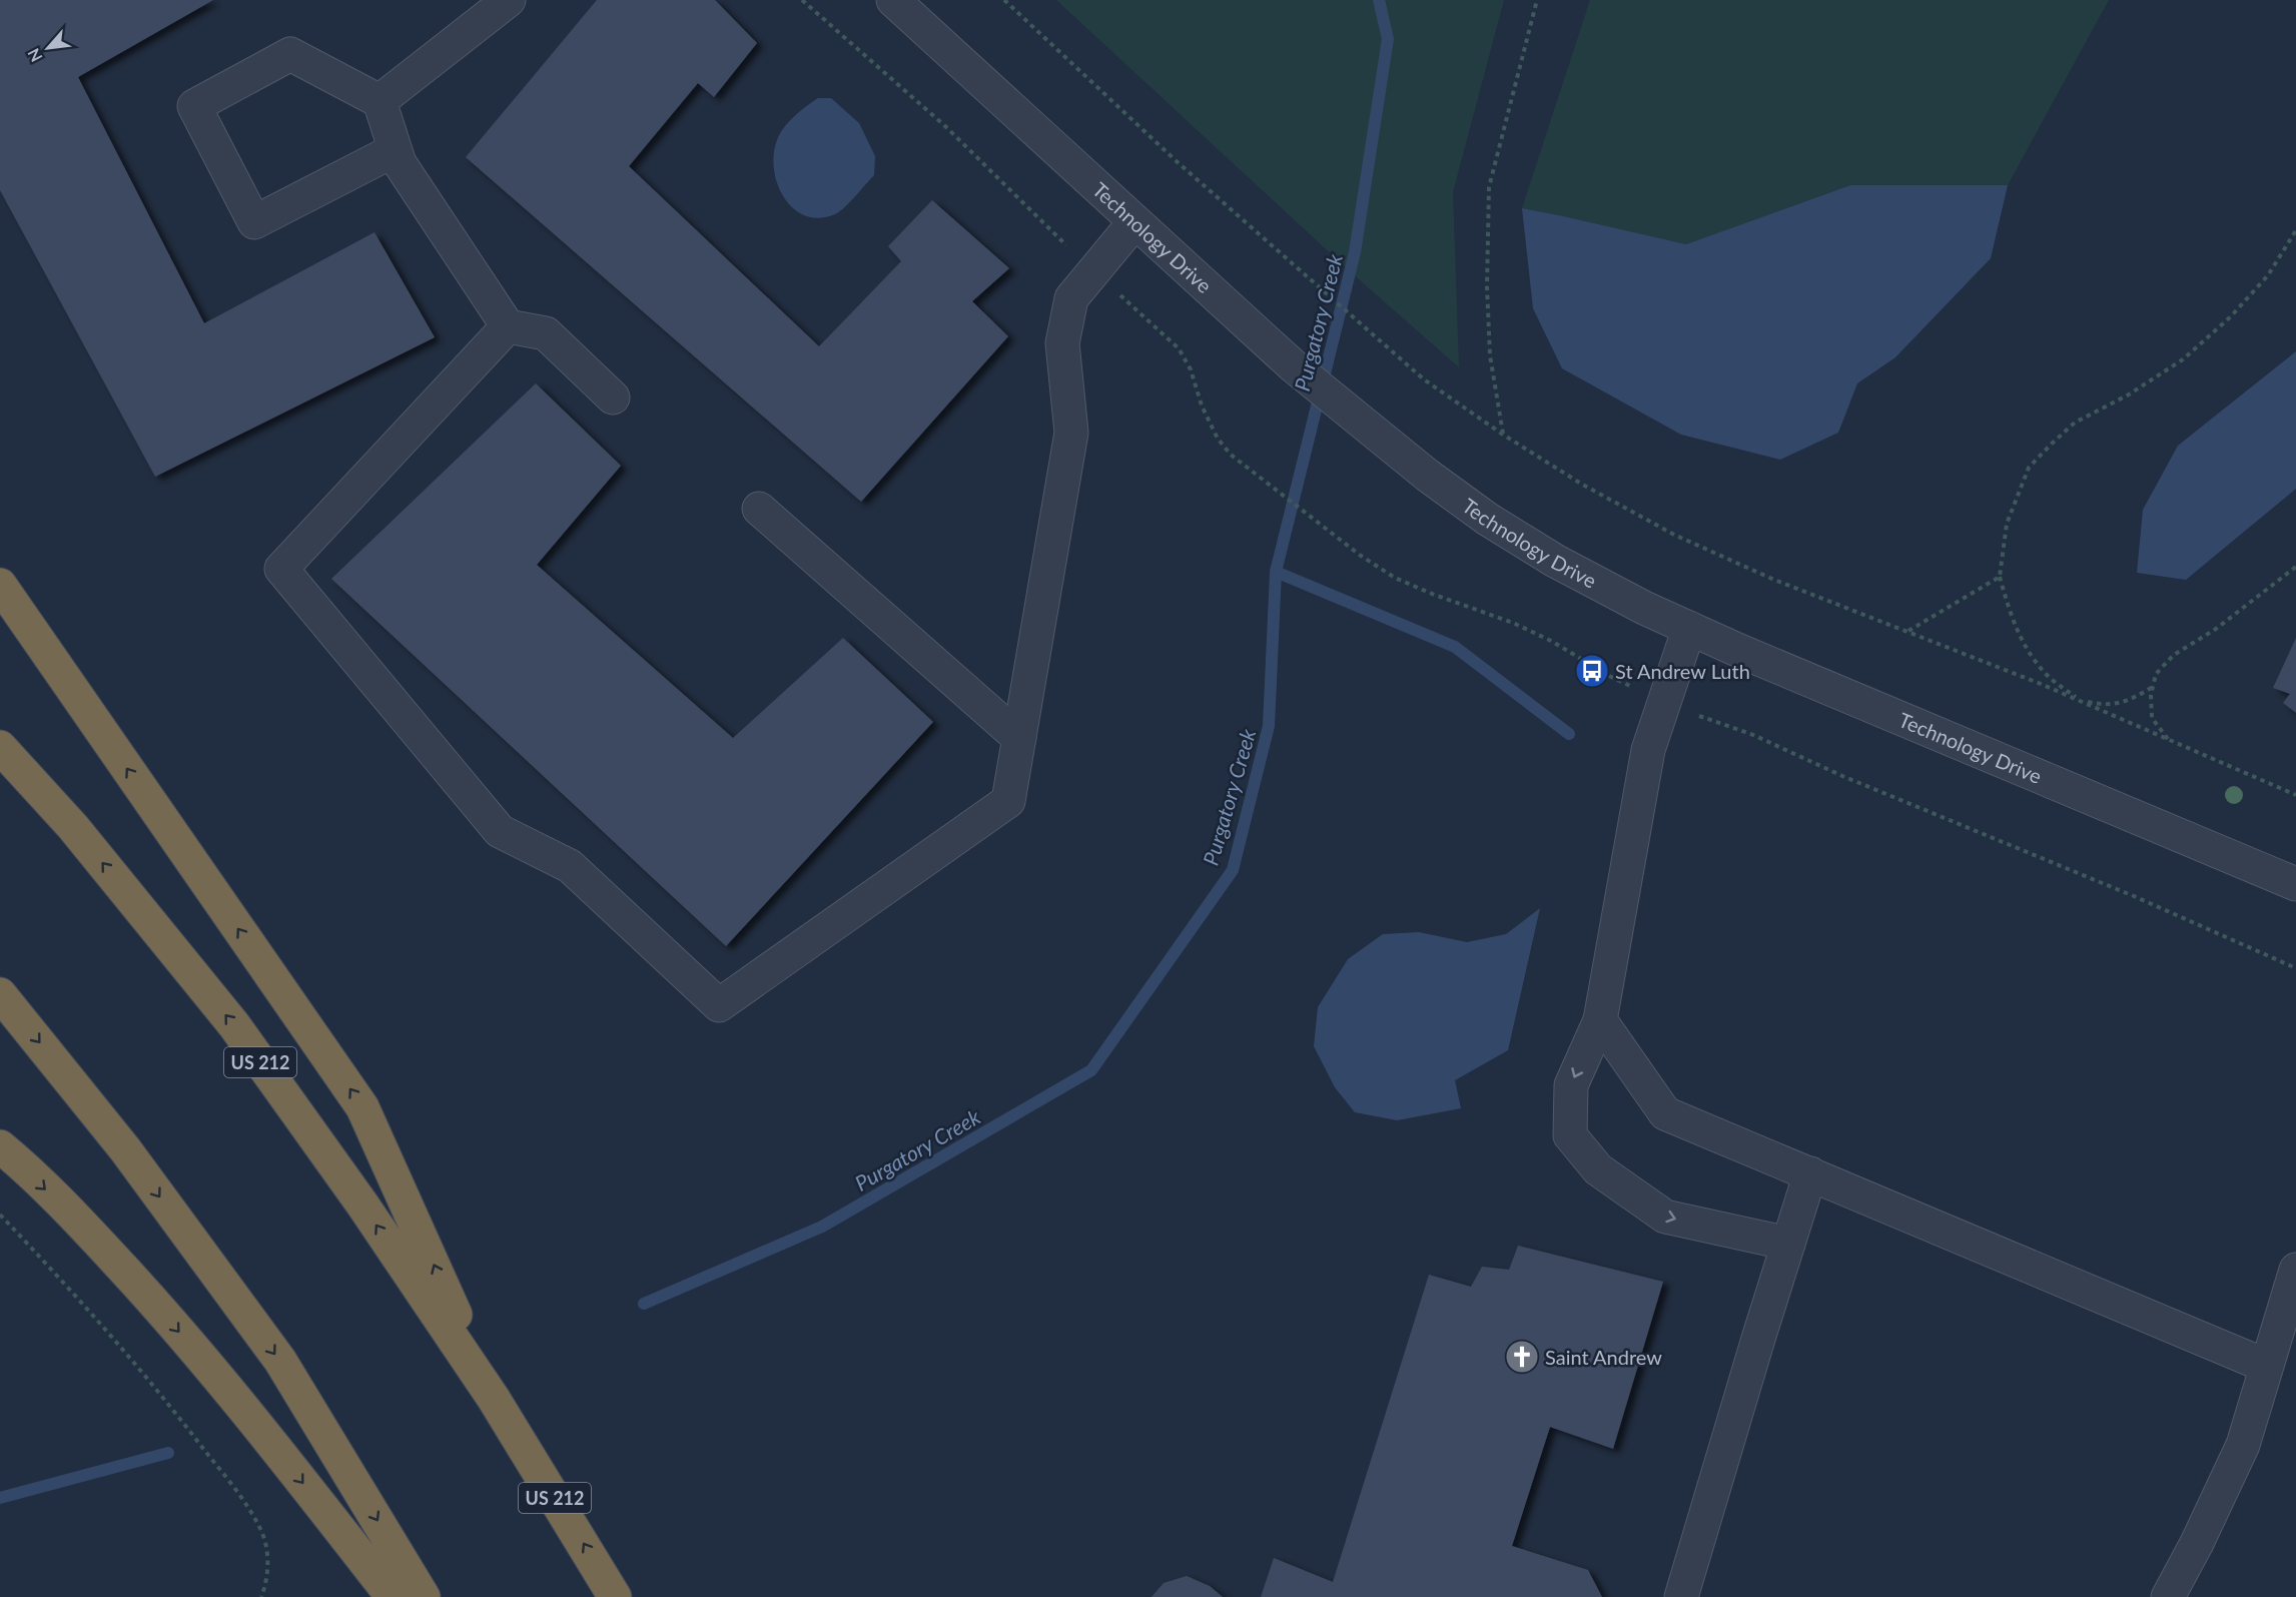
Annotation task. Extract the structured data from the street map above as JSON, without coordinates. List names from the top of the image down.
{
  "streets": {
    "highway": ["US 212"],
    "street": ["Technology Drive"]
  },
  "water": ["Purgatory Creek"],
  "places": {
    "bus stop": ["St Andrew Luth"],
    "church": ["Saint Andrew"]
  },
  "north": "bottom left"
}
